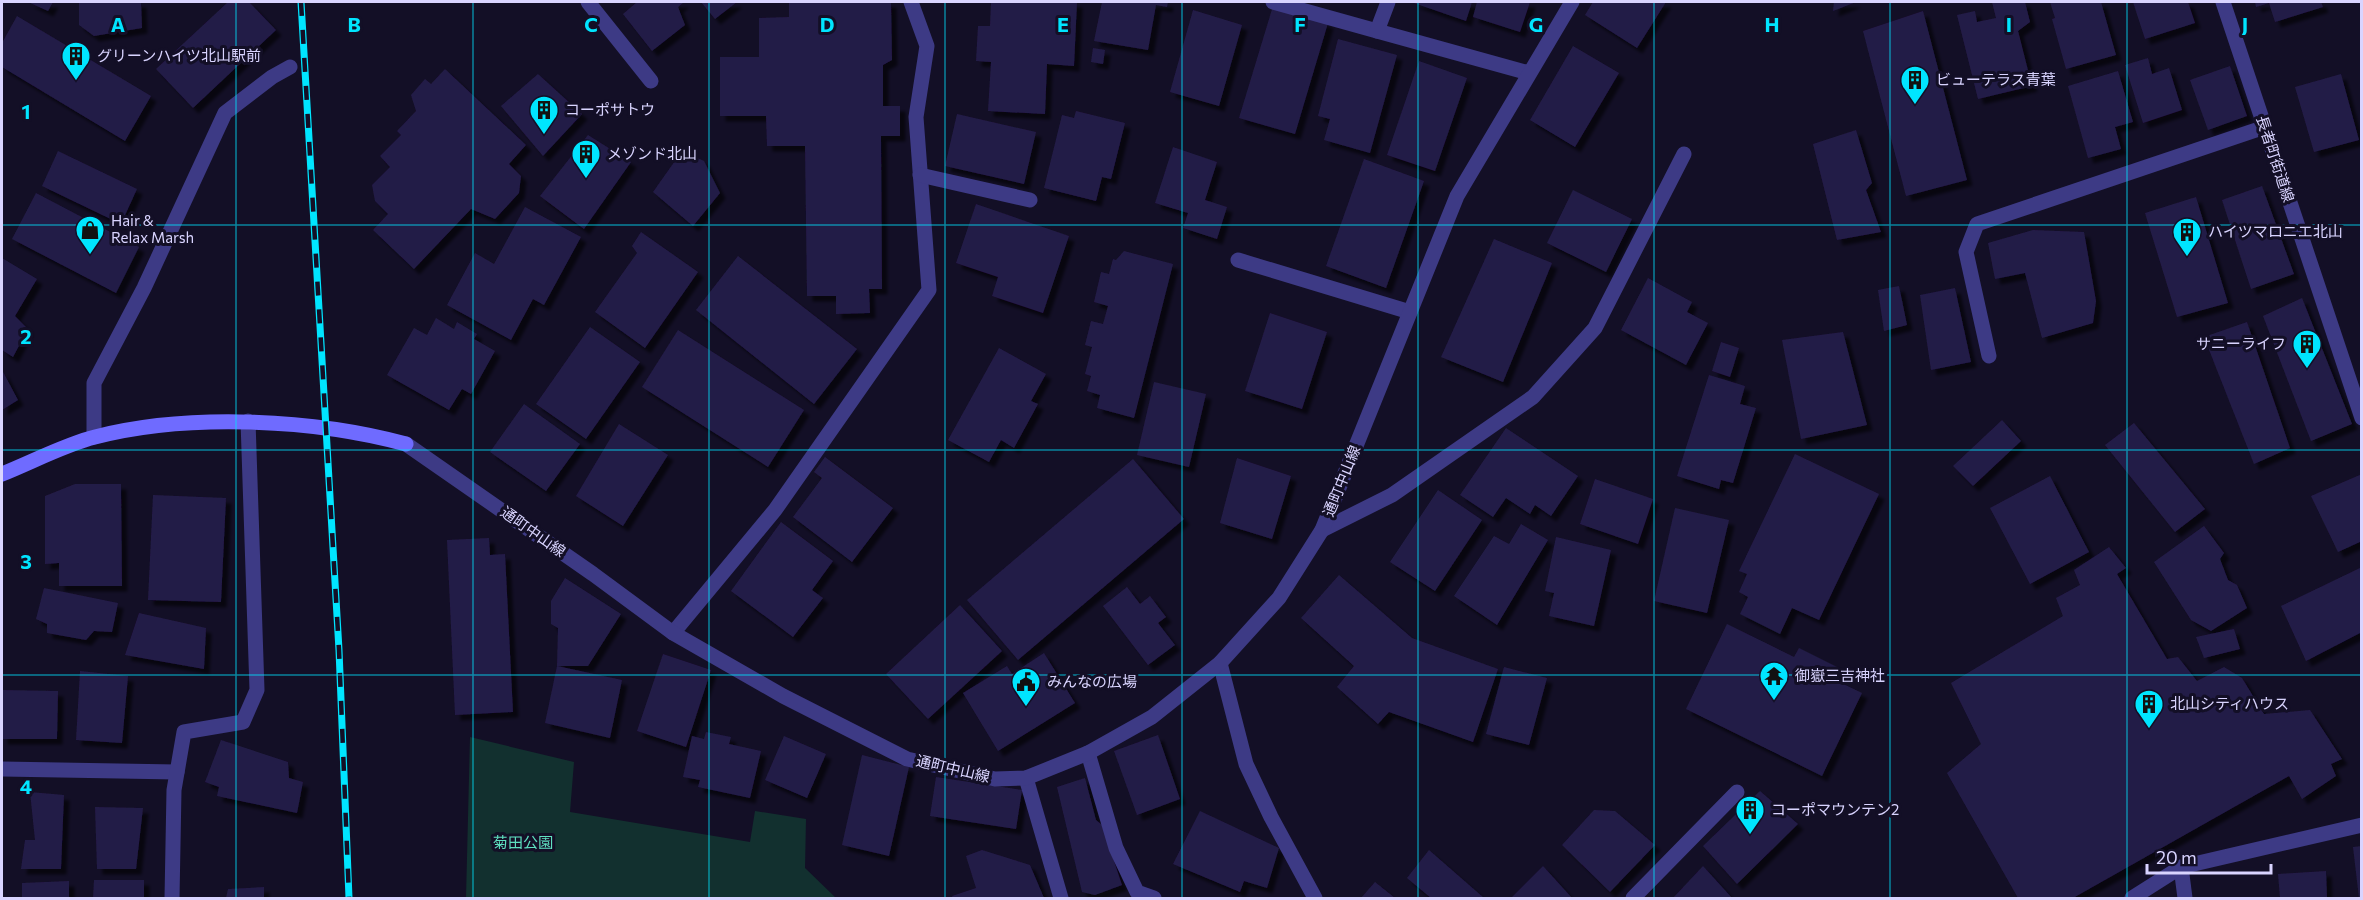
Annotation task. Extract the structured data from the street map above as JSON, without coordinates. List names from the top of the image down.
{
  "streets": {
    "street": ["長者町街道線", "通町中山線"]
  },
  "parks": ["菊田公園"],
  "places": {
    "building": [
      "グリーンハイツ北山駅前",
      "ビューテラス青葉",
      "コーポサトウ",
      "メゾンド北山",
      "ハイツマロニエ北山",
      "サニーライフ",
      "北山シティハウス",
      "コーポマウンテン2"
    ],
    "shop": ["Hair & Relax Marsh"],
    "temple": ["御嶽三吉神社"],
    "public building": ["みんなの広場"]
  },
  "scale_bar": "20 m",
  "grid": {
    "columns": [
      "A",
      "B",
      "C",
      "D",
      "E",
      "F",
      "G",
      "H",
      "I",
      "J"
    ],
    "rows": [
      "1",
      "2",
      "3",
      "4"
    ]
  }
}
